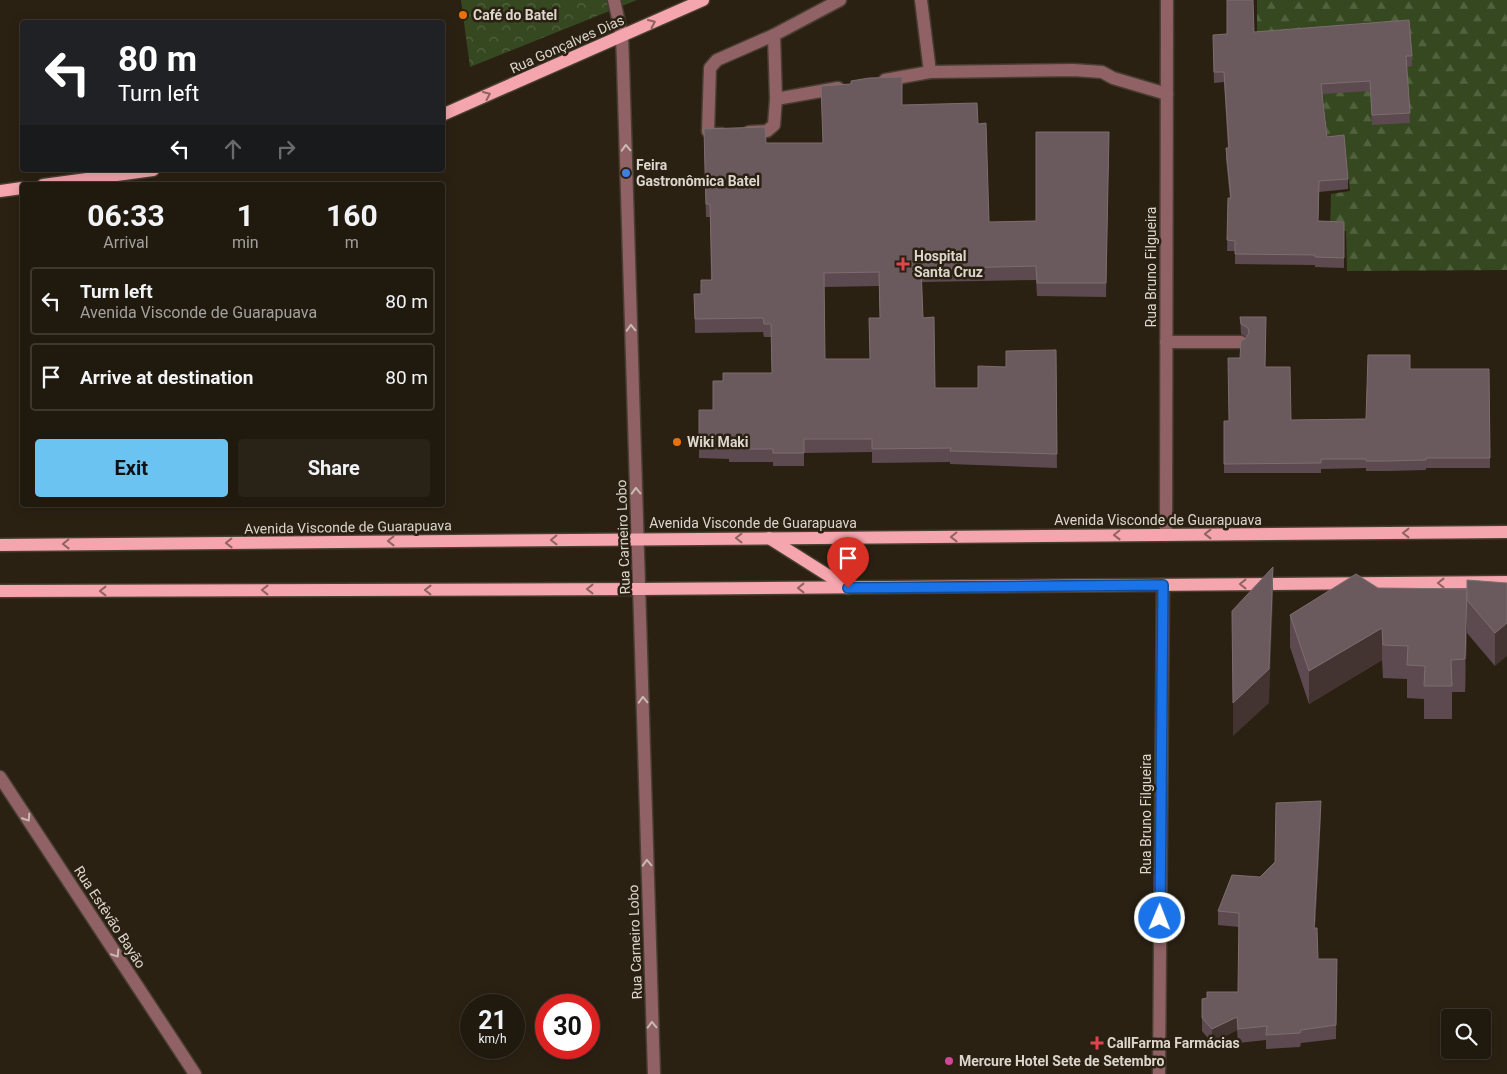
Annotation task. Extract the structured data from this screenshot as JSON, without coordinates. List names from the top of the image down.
{
  "streets": {
    "main road": ["Rua Gonçalves Dias", "Avenida Visconde de Guarapuava"],
    "street": ["Rua Bruno Filgueira", "Rua Carneiro Lobo", "Rua Estêvão Bayão"]
  },
  "crossings": [
    ["Rua Gonçalves Dias", "Rua Carneiro Lobo"],
    ["Rua Bruno Filgueira", "Avenida Visconde de Guarapuava"],
    ["Avenida Visconde de Guarapuava", "Rua Carneiro Lobo"]
  ],
  "one_way": ["Rua Gonçalves Dias", "Rua Carneiro Lobo", "Rua Estêvão Bayão"],
  "places": {
    "other": [
      "Café do Batel",
      "Feira Gastronômica Batel",
      "Wiki Maki",
      "Mercure Hotel Sete de Setembro"
    ],
    "health": ["Hospital Santa Cruz", "CallFarma Farmácias"]
  },
  "page": {
    "turn": ["80 m", "Turn left"],
    "eta": [
      "06:33",
      "Arrival",
      "1",
      "min",
      "160",
      "m"
    ],
    "list": [
      {
        "name": "Turn left",
        "note": "Avenida Visconde de Guarapuava",
        "value": "80 m"
      },
      {
        "name": "Arrive at destination",
        "value": "80 m"
      }
    ],
    "buttons": ["Exit", "Share"],
    "speed": "21 km/h",
    "limit": "30"
  }
}
